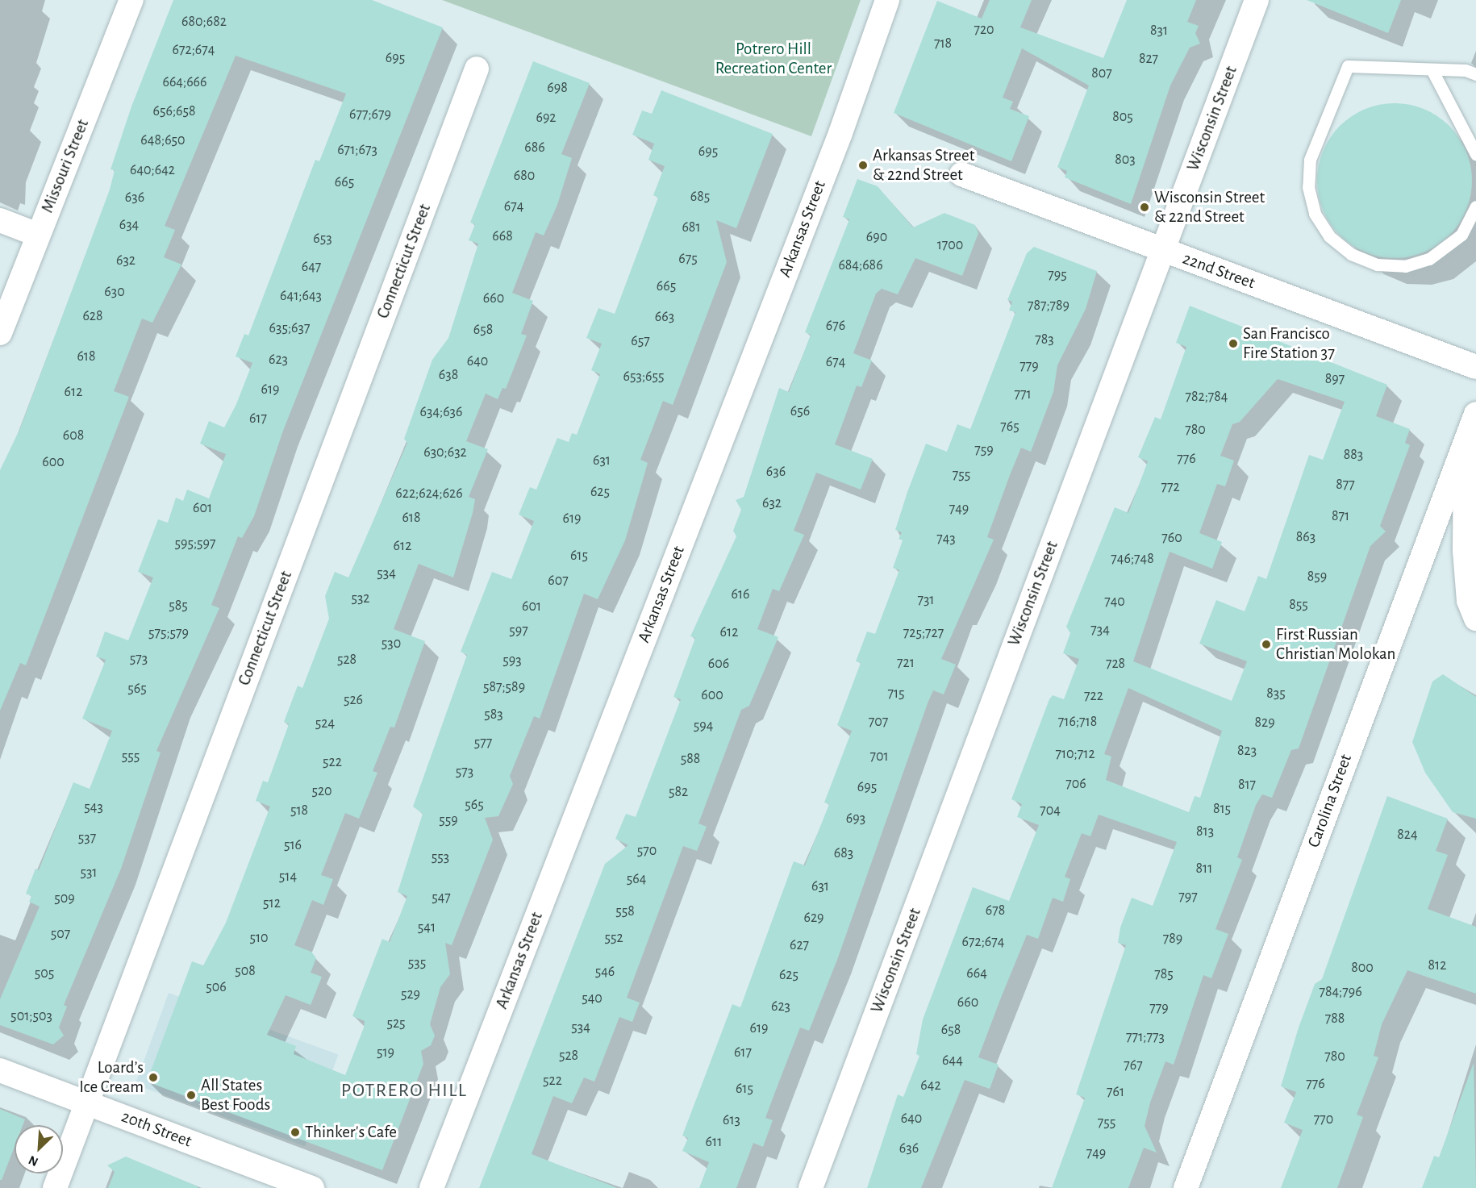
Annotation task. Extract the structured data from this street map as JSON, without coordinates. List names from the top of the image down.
{
  "streets": {
    "street": [
      "Wisconsin Street",
      "Missouri Street",
      "Arkansas Street",
      "Connecticut Street",
      "22nd Street",
      "Carolina Street",
      "20th Street"
    ]
  },
  "crossings": [
    ["Wisconsin Street", "22nd Street"],
    ["Connecticut Street", "20th Street"]
  ],
  "districts": ["POTRERO HILL"],
  "parks": ["Potrero Hill Recreation Center"],
  "places": [
    "Arkansas Street & 22nd Street",
    "Wisconsin Street & 22nd Street",
    "San Francisco Fire Station 37",
    "First Russian Christian Molokan",
    "Loard’s Ice Cream",
    "All States Best Foods",
    "Thinker's Cafe"
  ],
  "house_numbers": [
    "680;682",
    "720",
    "831",
    "718",
    "672;674",
    "695",
    "827",
    "807",
    "664;666",
    "698",
    "656;658",
    "677;679",
    "805",
    "692",
    "648;650",
    "686",
    "671;673",
    "695",
    "803",
    "640;642",
    "680",
    "665",
    "685",
    "636",
    "674",
    "634",
    "681",
    "668",
    "690",
    "653",
    "1700",
    "675",
    "632",
    "684;686",
    "647",
    "795",
    "665",
    "630",
    "641;643",
    "660",
    "787;789",
    "628",
    "663",
    "676",
    "635;637",
    "658",
    "783",
    "657",
    "618",
    "623",
    "640",
    "674",
    "779",
    "638",
    "653;655",
    "897",
    "619",
    "612",
    "771",
    "782;784",
    "656",
    "634;636",
    "617",
    "765",
    "780",
    "608",
    "759",
    "630;632",
    "883",
    "776",
    "631",
    "600",
    "636",
    "755",
    "877",
    "772",
    "625",
    "622;624;626",
    "632",
    "601",
    "749",
    "871",
    "618",
    "619",
    "863",
    "760",
    "743",
    "595;597",
    "612",
    "615",
    "746;748",
    "534",
    "859",
    "607",
    "616",
    "532",
    "731",
    "740",
    "855",
    "585",
    "601",
    "734",
    "597",
    "612",
    "575;579",
    "725;727",
    "530",
    "573",
    "528",
    "593",
    "721",
    "606",
    "728",
    "587;589",
    "565",
    "715",
    "835",
    "600",
    "722",
    "526",
    "583",
    "707",
    "716;718",
    "829",
    "524",
    "594",
    "577",
    "823",
    "710;712",
    "555",
    "701",
    "588",
    "522",
    "573",
    "706",
    "817",
    "695",
    "520",
    "582",
    "565",
    "543",
    "815",
    "518",
    "704",
    "693",
    "559",
    "813",
    "824",
    "537",
    "516",
    "570",
    "683",
    "553",
    "811",
    "531",
    "514",
    "564",
    "631",
    "797",
    "547",
    "509",
    "512",
    "678",
    "558",
    "629",
    "541",
    "507",
    "510",
    "552",
    "789",
    "672;674",
    "627",
    "535",
    "812",
    "800",
    "508",
    "546",
    "505",
    "664",
    "785",
    "625",
    "506",
    "784;796",
    "529",
    "540",
    "660",
    "623",
    "779",
    "501;503",
    "788",
    "525",
    "534",
    "619",
    "658",
    "771;773",
    "519",
    "617",
    "528",
    "780",
    "644",
    "767",
    "522",
    "776",
    "642",
    "615",
    "761",
    "640",
    "770",
    "613",
    "755",
    "611",
    "636",
    "749"
  ],
  "north": "bottom left"
}
